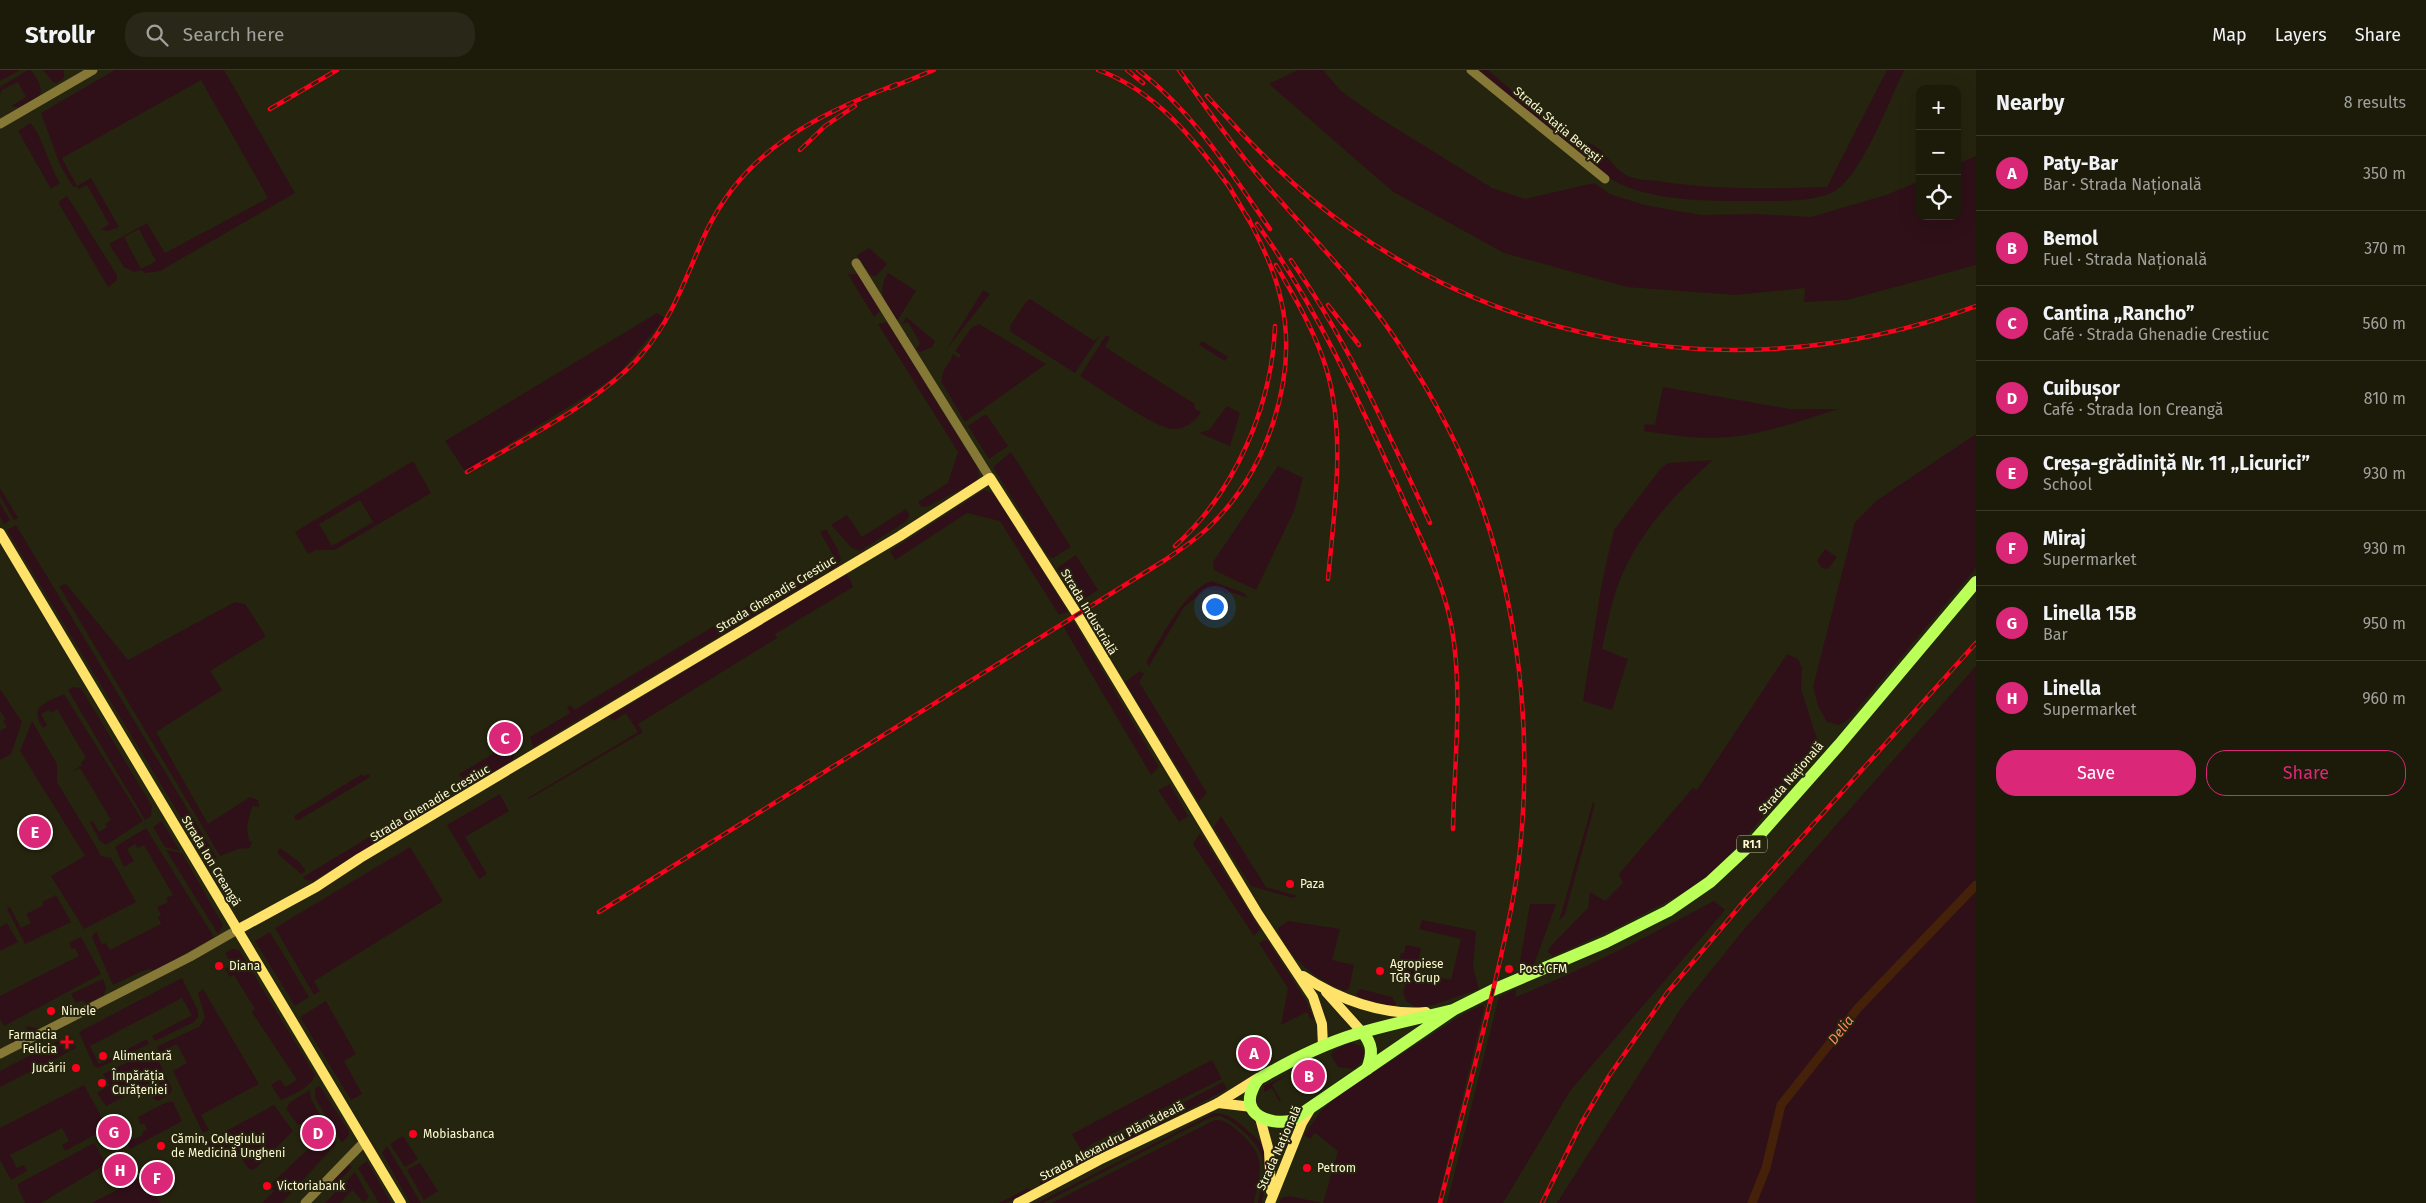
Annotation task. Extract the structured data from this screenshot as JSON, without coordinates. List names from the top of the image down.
{
  "streets": {
    "main road": ["Strada Națională", "R1.1"],
    "street": [
      "Strada Stația Berești",
      "Strada Ghenadie Crestiuc",
      "Strada Industrială",
      "Strada Ion Creangă",
      "Strada Alexandru Plămădeală"
    ]
  },
  "crossings": [
    ["Strada Ghenadie Crestiuc", "Strada Industrială"],
    ["Strada Ghenadie Crestiuc", "Strada Ion Creangă"],
    ["Strada Industrială", "Strada Națională"],
    ["Strada Națională", "Strada Alexandru Plămădeală"]
  ],
  "water": ["Delia"],
  "places": {
    "other": [
      "Paza",
      "Diana",
      "Post CFM",
      "Agropiese TGR Grup",
      "Ninele",
      "Alimentară",
      "Jucării",
      "Împărăția Curățeniei",
      "Mobiasbanca",
      "Cămin, Colegiului de Medicină Ungheni",
      "Petrom",
      "Victoriabank"
    ],
    "health": ["Farmacia Felicia"]
  },
  "page": {
    "header": "Strollr",
    "search": "Search here",
    "nav": ["Map", "Layers", "Share"],
    "heading": ["Nearby", "8 results"],
    "map_buttons": ["+", "−"],
    "list": [
      {
        "mark": "A",
        "name": "Paty-Bar",
        "note": "Bar · Strada Națională",
        "value": "350 m"
      },
      {
        "mark": "B",
        "name": "Bemol",
        "note": "Fuel · Strada Națională",
        "value": "370 m"
      },
      {
        "mark": "C",
        "name": "Cantina „Rancho”",
        "note": "Café · Strada Ghenadie Crestiuc",
        "value": "560 m"
      },
      {
        "mark": "D",
        "name": "Cuibușor",
        "note": "Café · Strada Ion Creangă",
        "value": "810 m"
      },
      {
        "mark": "E",
        "name": "Creșa-grădiniță Nr. 11 „Licurici”",
        "note": "School",
        "value": "930 m"
      },
      {
        "mark": "F",
        "name": "Miraj",
        "note": "Supermarket",
        "value": "930 m"
      },
      {
        "mark": "G",
        "name": "Linella 15B",
        "note": "Bar",
        "value": "950 m"
      },
      {
        "mark": "H",
        "name": "Linella",
        "note": "Supermarket",
        "value": "960 m"
      }
    ],
    "pins": [
      "C",
      "E",
      "A",
      "B",
      "G",
      "D",
      "H",
      "F"
    ],
    "buttons": ["Save", "Share"]
  }
}
